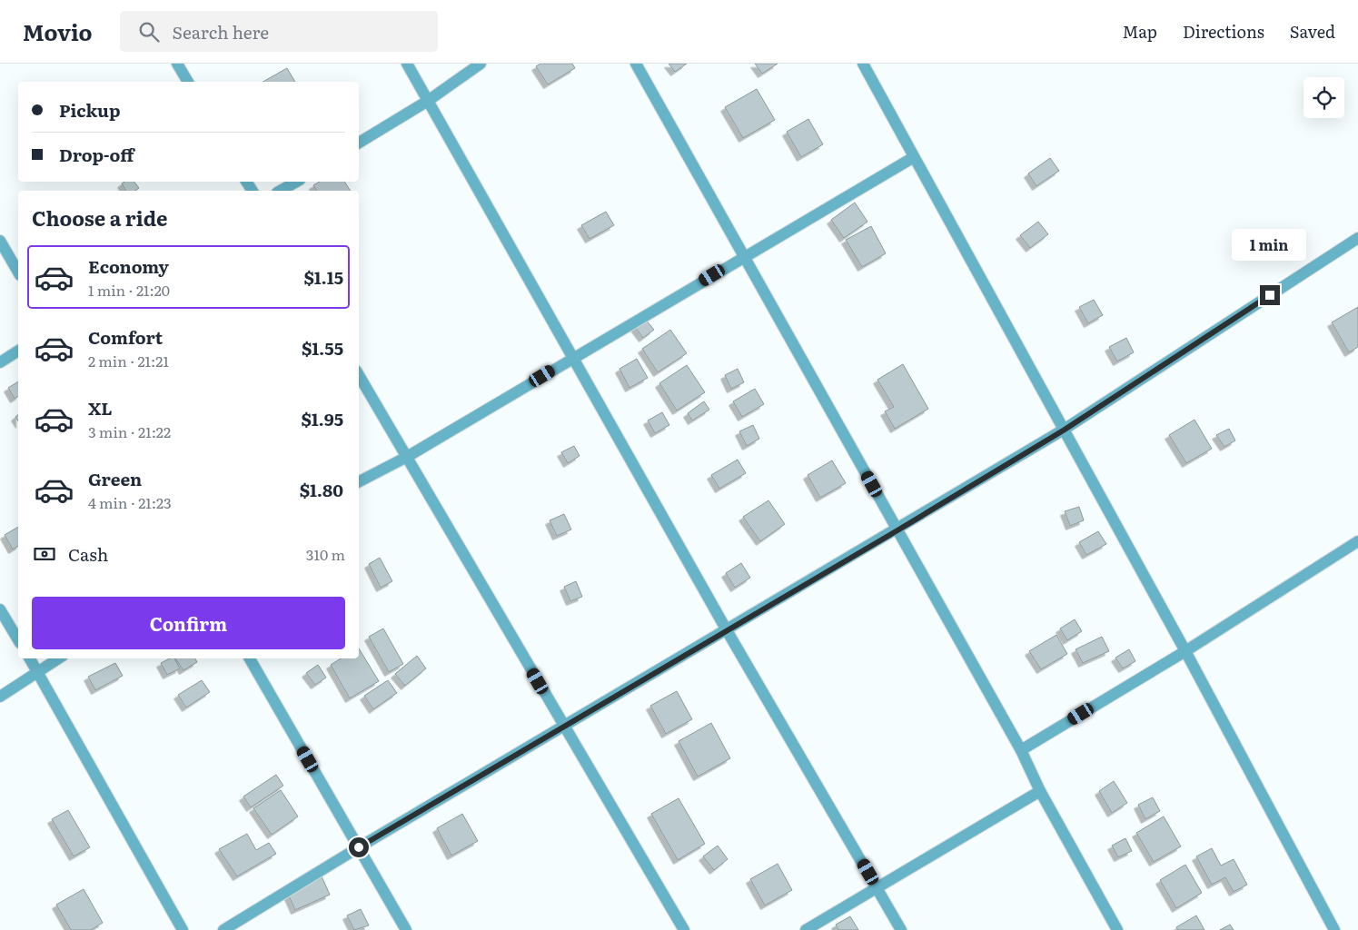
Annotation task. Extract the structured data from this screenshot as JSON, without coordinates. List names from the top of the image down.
{
  "page": {
    "header": "Movio",
    "search": "Search here",
    "nav": ["Map", "Directions", "Saved"],
    "banner": ["Pickup", "Drop-off"],
    "heading": "Choose a ride",
    "bubble": "1 min",
    "list": [
      {
        "name": "Economy",
        "note": "1 min · 21:20",
        "value": "$1.15"
      },
      {
        "name": "Comfort",
        "note": "2 min · 21:21",
        "value": "$1.55"
      },
      {
        "name": "XL",
        "note": "3 min · 21:22",
        "value": "$1.95"
      },
      {
        "name": "Green",
        "note": "4 min · 21:23",
        "value": "$1.80"
      }
    ],
    "pay": ["Cash", "310 m"],
    "buttons": "Confirm"
  }
}
